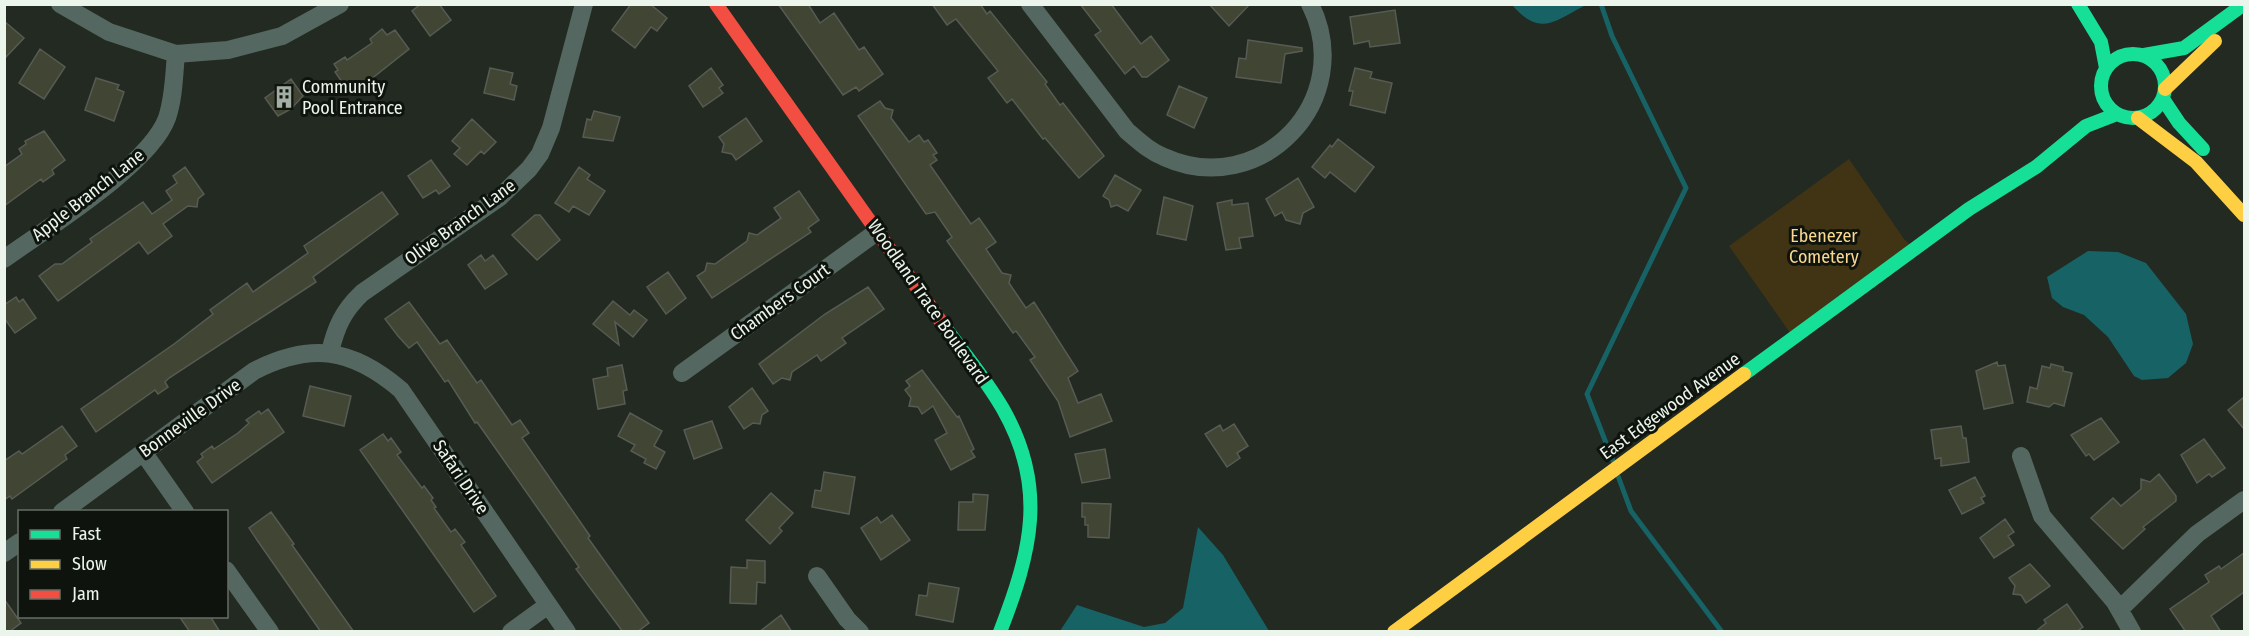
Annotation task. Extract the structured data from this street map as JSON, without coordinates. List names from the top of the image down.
{
  "streets": {
    "main road": ["Woodland Trace Boulevard", "East Edgewood Avenue"],
    "street": [
      "Apple Branch Lane",
      "Olive Branch Lane",
      "Chambers Court",
      "Bonneville Drive",
      "Safari Drive"
    ]
  },
  "crossings": [
    ["Olive Branch Lane", "Bonneville Drive"],
    ["Olive Branch Lane", "Safari Drive"],
    ["Chambers Court", "Woodland Trace Boulevard"],
    ["Bonneville Drive", "Safari Drive"]
  ],
  "parks": ["Ebenezer Cometery"],
  "places": {
    "building": ["Community Pool Entrance"]
  },
  "legend": ["Fast", "Slow", "Jam"]
}
